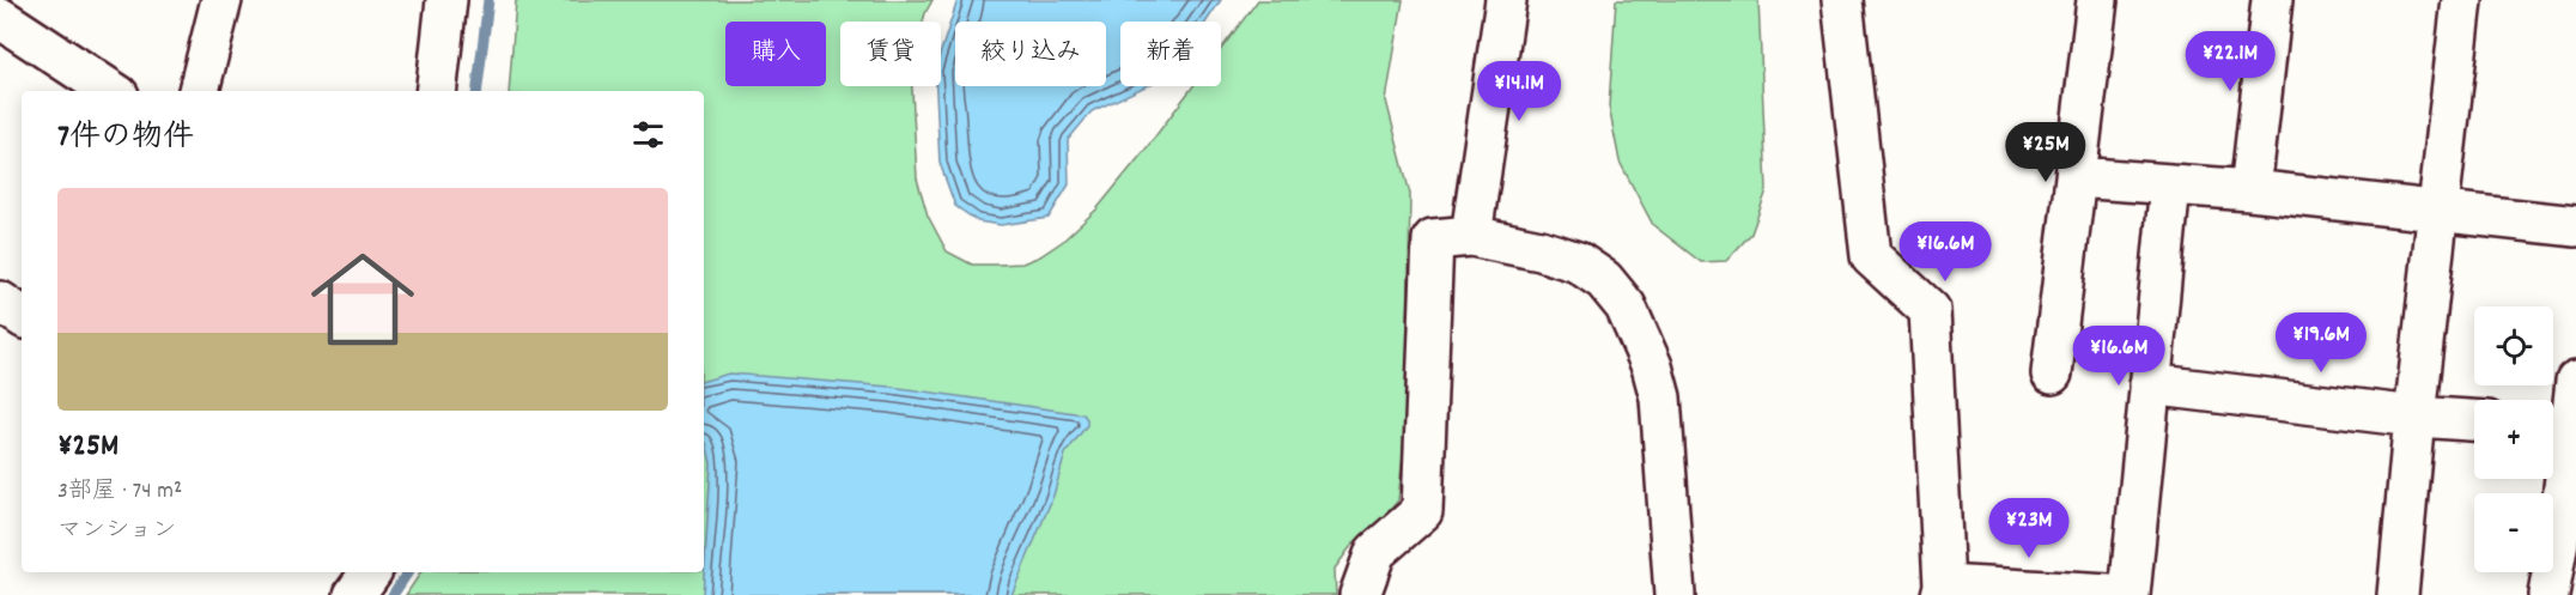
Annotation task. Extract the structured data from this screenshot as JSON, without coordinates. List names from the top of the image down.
{
  "page": {
    "chip": [
      "購入",
      "賃貸",
      "絞り込み",
      "新着"
    ],
    "price": [
      "¥22.1M",
      "¥14.1M",
      "¥25M",
      "¥16.6M",
      "¥19.6M",
      "¥16.6M",
      "¥23M"
    ],
    "heading": "7件の物件",
    "list": [
      {
        "name": "¥25M",
        "note": "3部屋 · 74 m² · マンション"
      }
    ],
    "map_buttons": ["+", "−"]
  }
}
